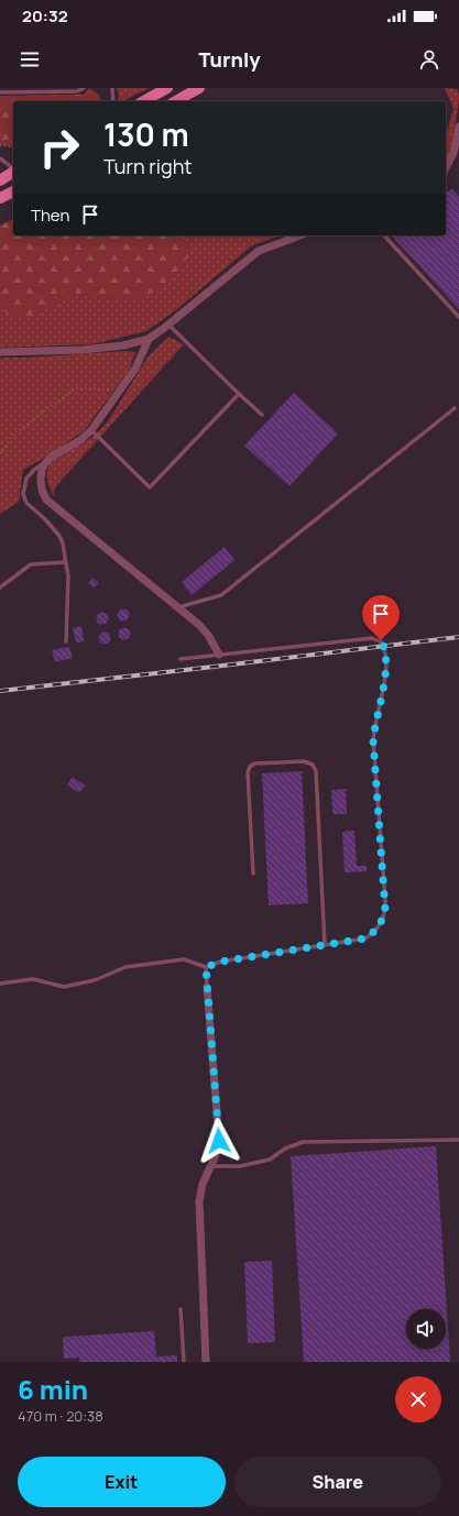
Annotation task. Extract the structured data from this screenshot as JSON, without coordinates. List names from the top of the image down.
{
  "page": {
    "status": "20:32",
    "header": "Turnly",
    "turn": ["130 m", "Turn right"],
    "then": "Then",
    "heading": ["6 min", "470 m · 20:38"],
    "buttons": ["Exit", "Share"]
  }
}
